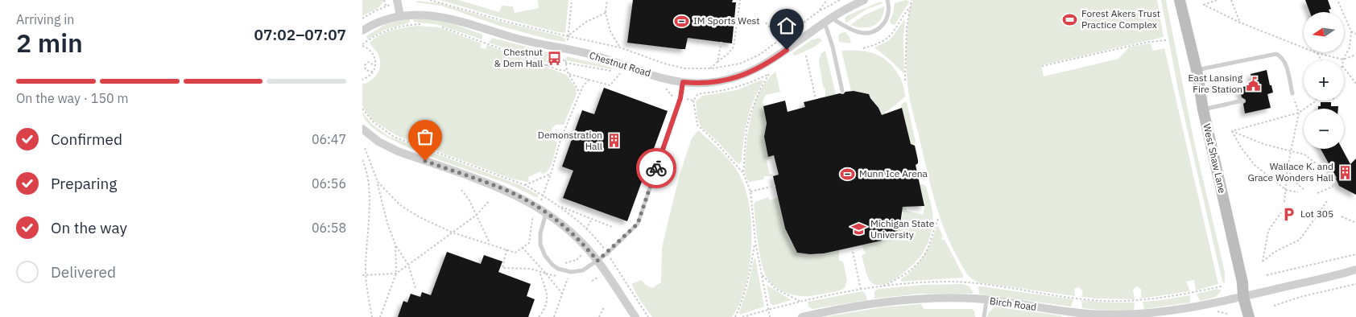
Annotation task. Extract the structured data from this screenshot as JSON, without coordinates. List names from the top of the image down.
{
  "streets": {
    "street": ["Chestnut Road", "West Shaw Lane", "Birch Road"]
  },
  "crossings": [
    ["West Shaw Lane", "Birch Road"]
  ],
  "places": {
    "sports": ["Forest Akers Trust Practice Complex", "IM Sports West", "Munn Ice Arena"],
    "bus stop": ["Chestnut & Dem Hall"],
    "public building": ["East Lansing Fire Station"],
    "building": ["Demonstration Hall", "Wallace K. and Grace Wonders Hall"],
    "parking": ["Lot 305"],
    "school or university": ["Michigan State University"]
  },
  "north": "left",
  "page": {
    "heading": ["2 min", "Arriving in", "07:02–07:07"],
    "map_buttons": ["+", "−"],
    "bar": "On the way · 150 m",
    "list": [
      ["Confirmed", "06:47"],
      ["Preparing", "06:56"],
      ["On the way", "06:58"],
      "Delivered"
    ]
  }
}
